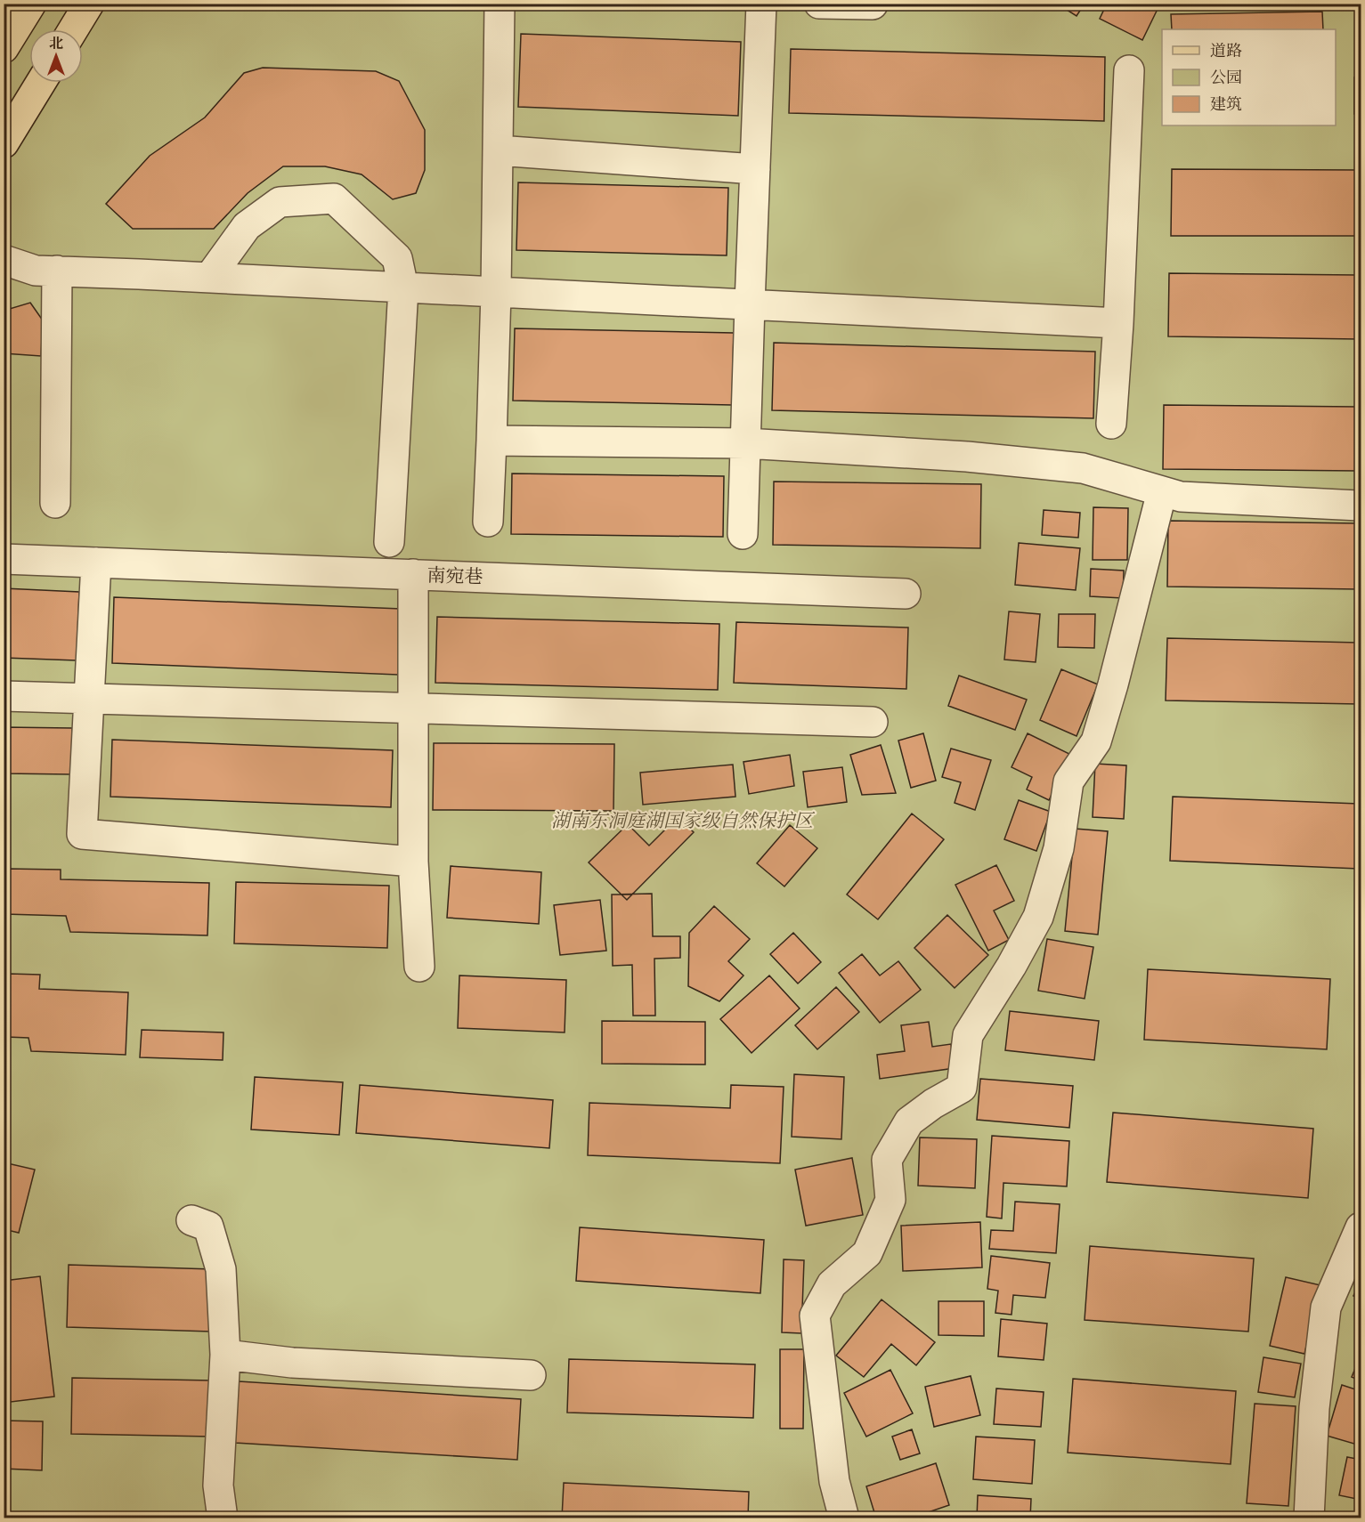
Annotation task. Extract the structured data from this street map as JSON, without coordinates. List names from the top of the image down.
{
  "streets": {
    "street": ["南宛巷"]
  },
  "parks": ["湖南东洞庭湖国家级自然保护区"],
  "legend": ["道路", "公园", "建筑"],
  "north": "top"
}
